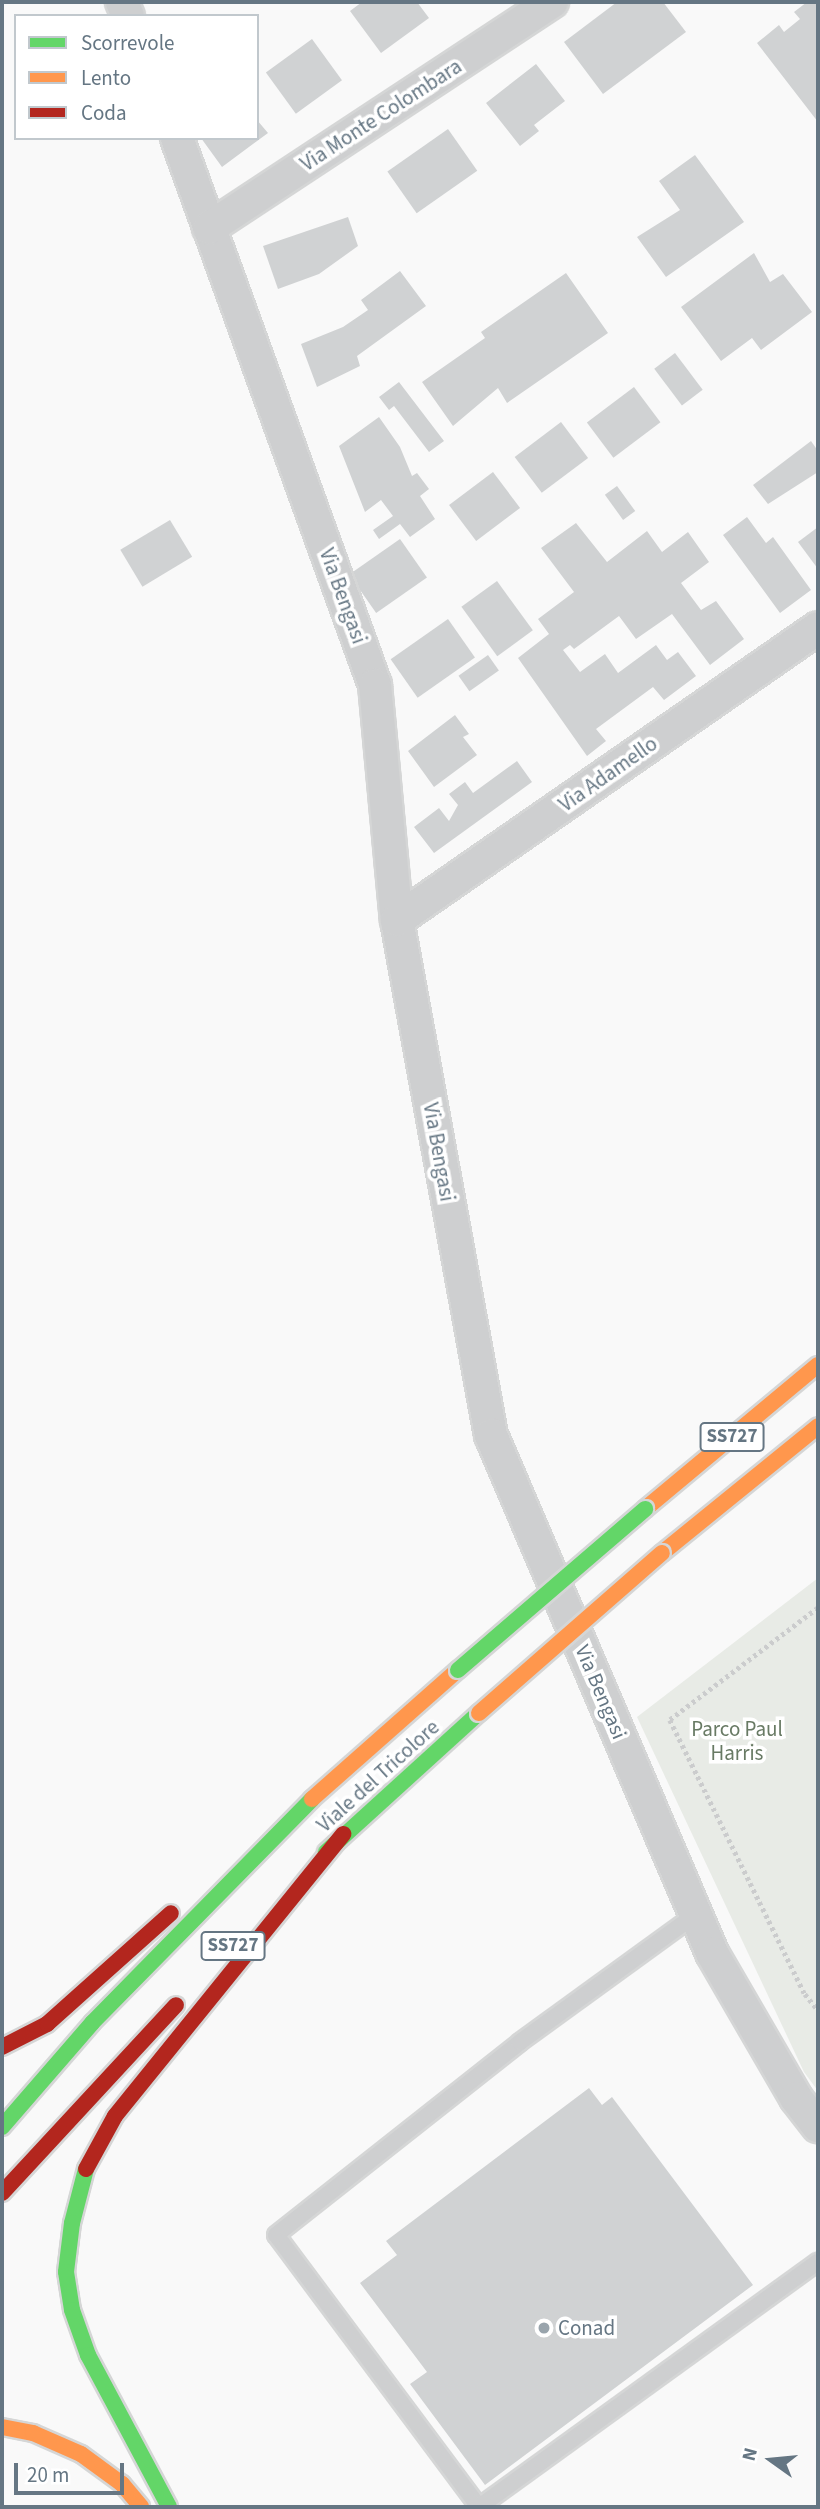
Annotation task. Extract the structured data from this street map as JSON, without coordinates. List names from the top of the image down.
{
  "streets": {
    "highway": ["SS727", "Viale del Tricolore"],
    "street": ["Via Monte Colombara", "Via Bengasi", "Via Adamello"]
  },
  "crossings": [
    ["Via Monte Colombara", "Via Bengasi"],
    ["Via Bengasi", "Via Adamello"]
  ],
  "parks": ["Parco Paul Harris"],
  "places": ["Conad"],
  "legend": ["Scorrevole", "Lento", "Coda"],
  "scale_bar": "20 m",
  "north": "left"
}
